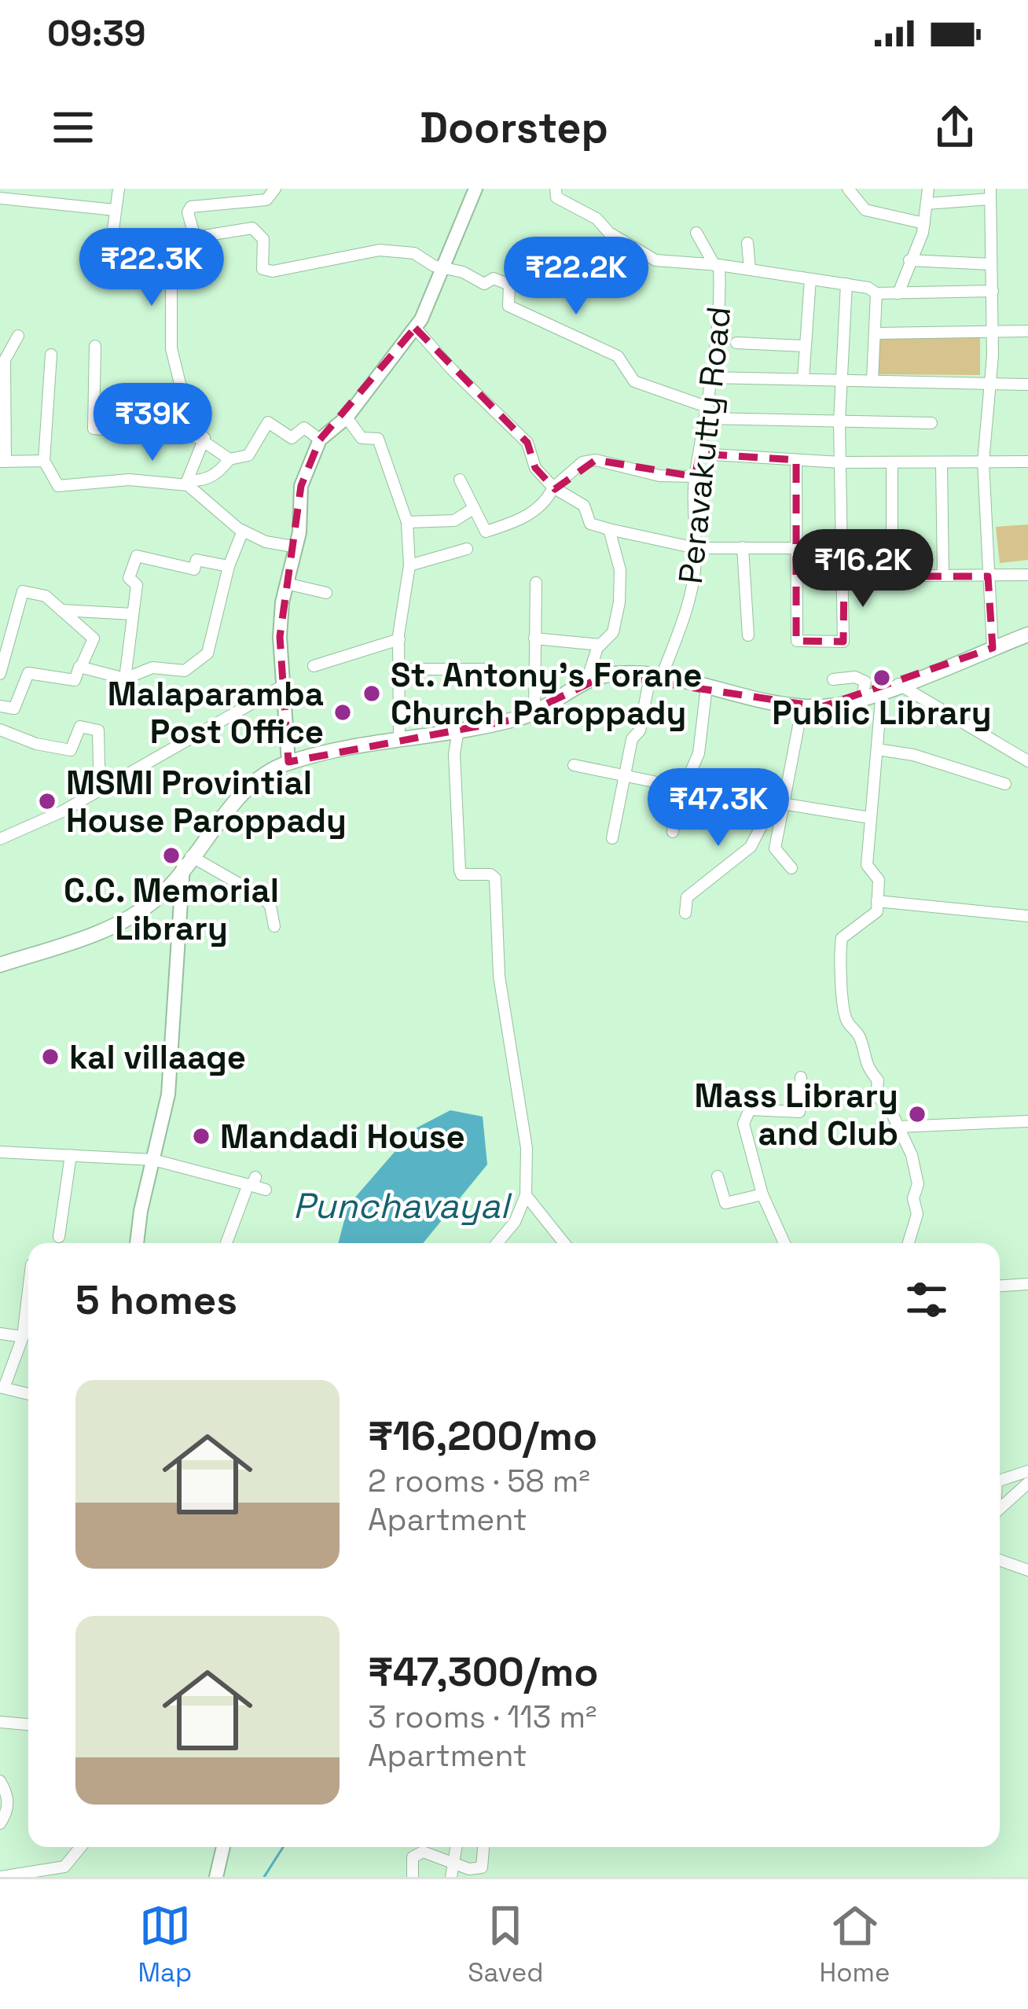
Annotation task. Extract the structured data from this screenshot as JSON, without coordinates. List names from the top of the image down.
{
  "streets": {
    "street": ["Peravakutty Road"]
  },
  "water": ["Punchavayal"],
  "places": [
    "Public Library",
    "St. Antony's Forane Church Paroppady",
    "Malaparamba Post Office",
    "MSMI Provintial House Paroppady",
    "C.C. Memorial Library",
    "kal villaage",
    "Mass Library and Club",
    "Mandadi House"
  ],
  "page": {
    "status": "09:39",
    "header": "Doorstep",
    "price": [
      "₹22.3K",
      "₹22.2K",
      "₹39K",
      "₹16.2K",
      "₹47.3K"
    ],
    "heading": "5 homes",
    "list": [
      {
        "name": "₹16,200/mo",
        "note": "2 rooms · 58 m² · Apartment"
      },
      {
        "name": "₹47,300/mo",
        "note": "3 rooms · 113 m² · Apartment"
      }
    ],
    "tabs": ["Map", "Saved", "Home"]
  }
}
